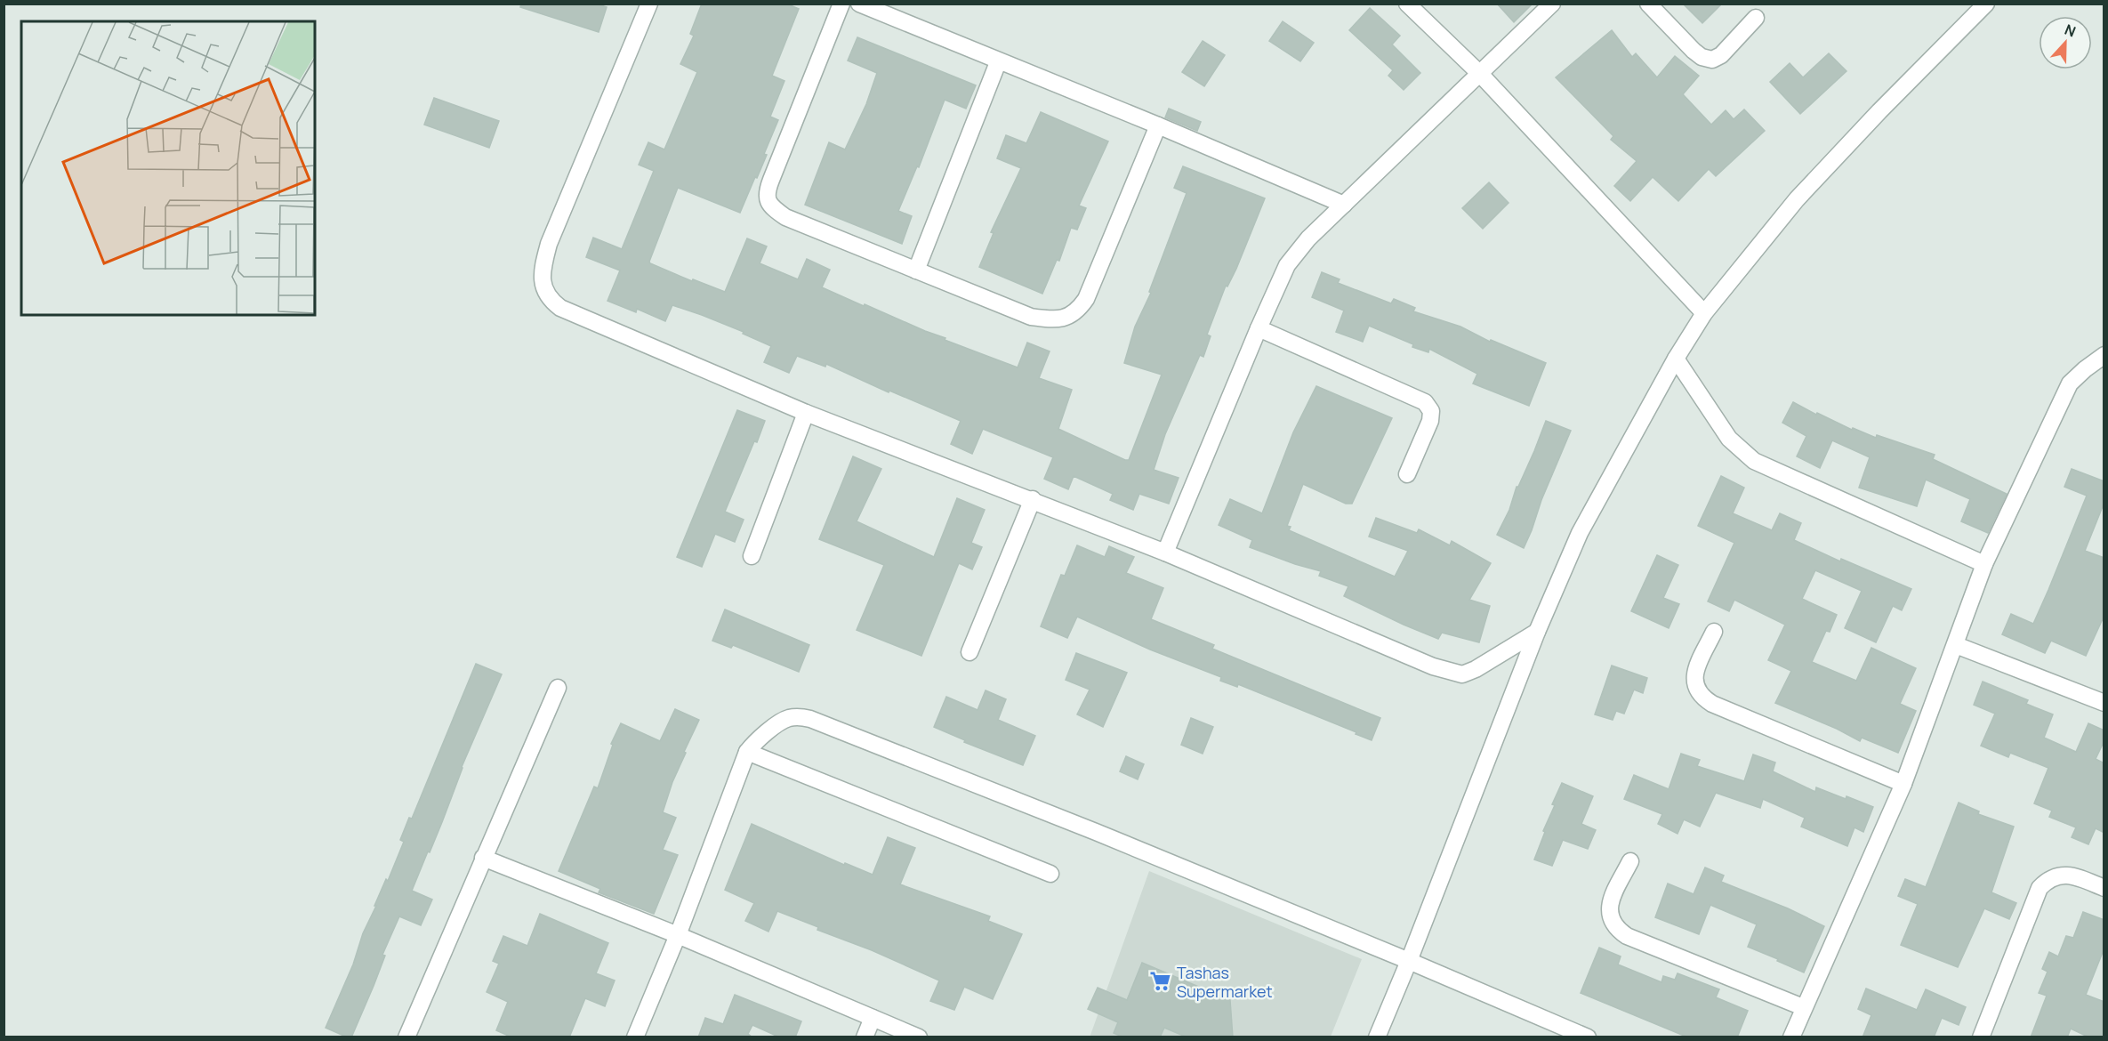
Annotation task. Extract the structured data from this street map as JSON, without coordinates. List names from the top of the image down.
{
  "places": {
    "supermarket": ["Tashas Supermarket"]
  },
  "north": "top"
}
